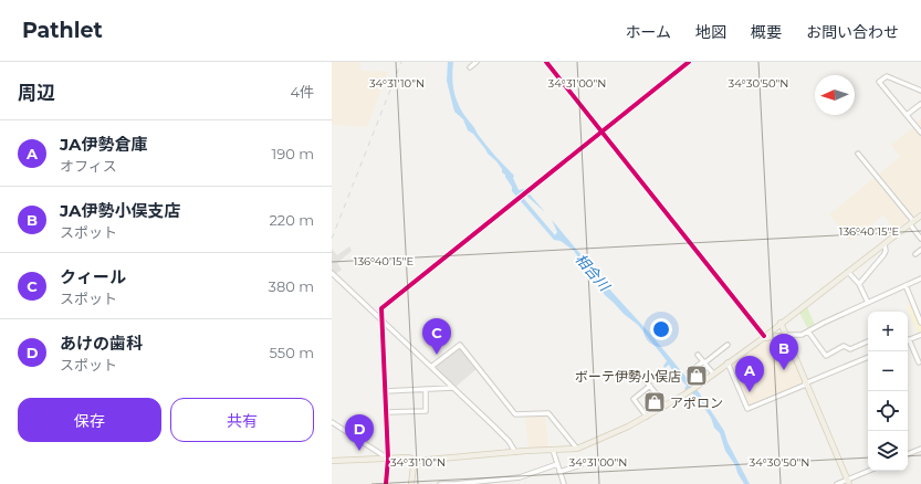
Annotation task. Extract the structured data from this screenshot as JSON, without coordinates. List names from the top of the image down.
{
  "water": ["相合川"],
  "places": {
    "shop": ["ボーテ伊勢小俣店", "アポロン"]
  },
  "north": "left",
  "page": {
    "header": "Pathlet",
    "nav": [
      "ホーム",
      "地図",
      "概要",
      "お問い合わせ"
    ],
    "heading": ["周辺", "4件"],
    "list": [
      {
        "mark": "A",
        "name": "JA伊勢倉庫",
        "note": "オフィス",
        "value": "190 m"
      },
      {
        "mark": "B",
        "name": "JA伊勢小俣支店",
        "note": "スポット",
        "value": "220 m"
      },
      {
        "mark": "C",
        "name": "クィール",
        "note": "スポット",
        "value": "380 m"
      },
      {
        "mark": "D",
        "name": "あけの歯科",
        "note": "スポット",
        "value": "550 m"
      }
    ],
    "map_buttons": ["+", "−"],
    "pins": [
      "C",
      "B",
      "A",
      "D"
    ],
    "buttons": ["保存", "共有"]
  },
  "coordinates": [
    "34°31'10\"N",
    "34°31'00\"N",
    "34°30'50\"N",
    "136°40'15\"E"
  ]
}
